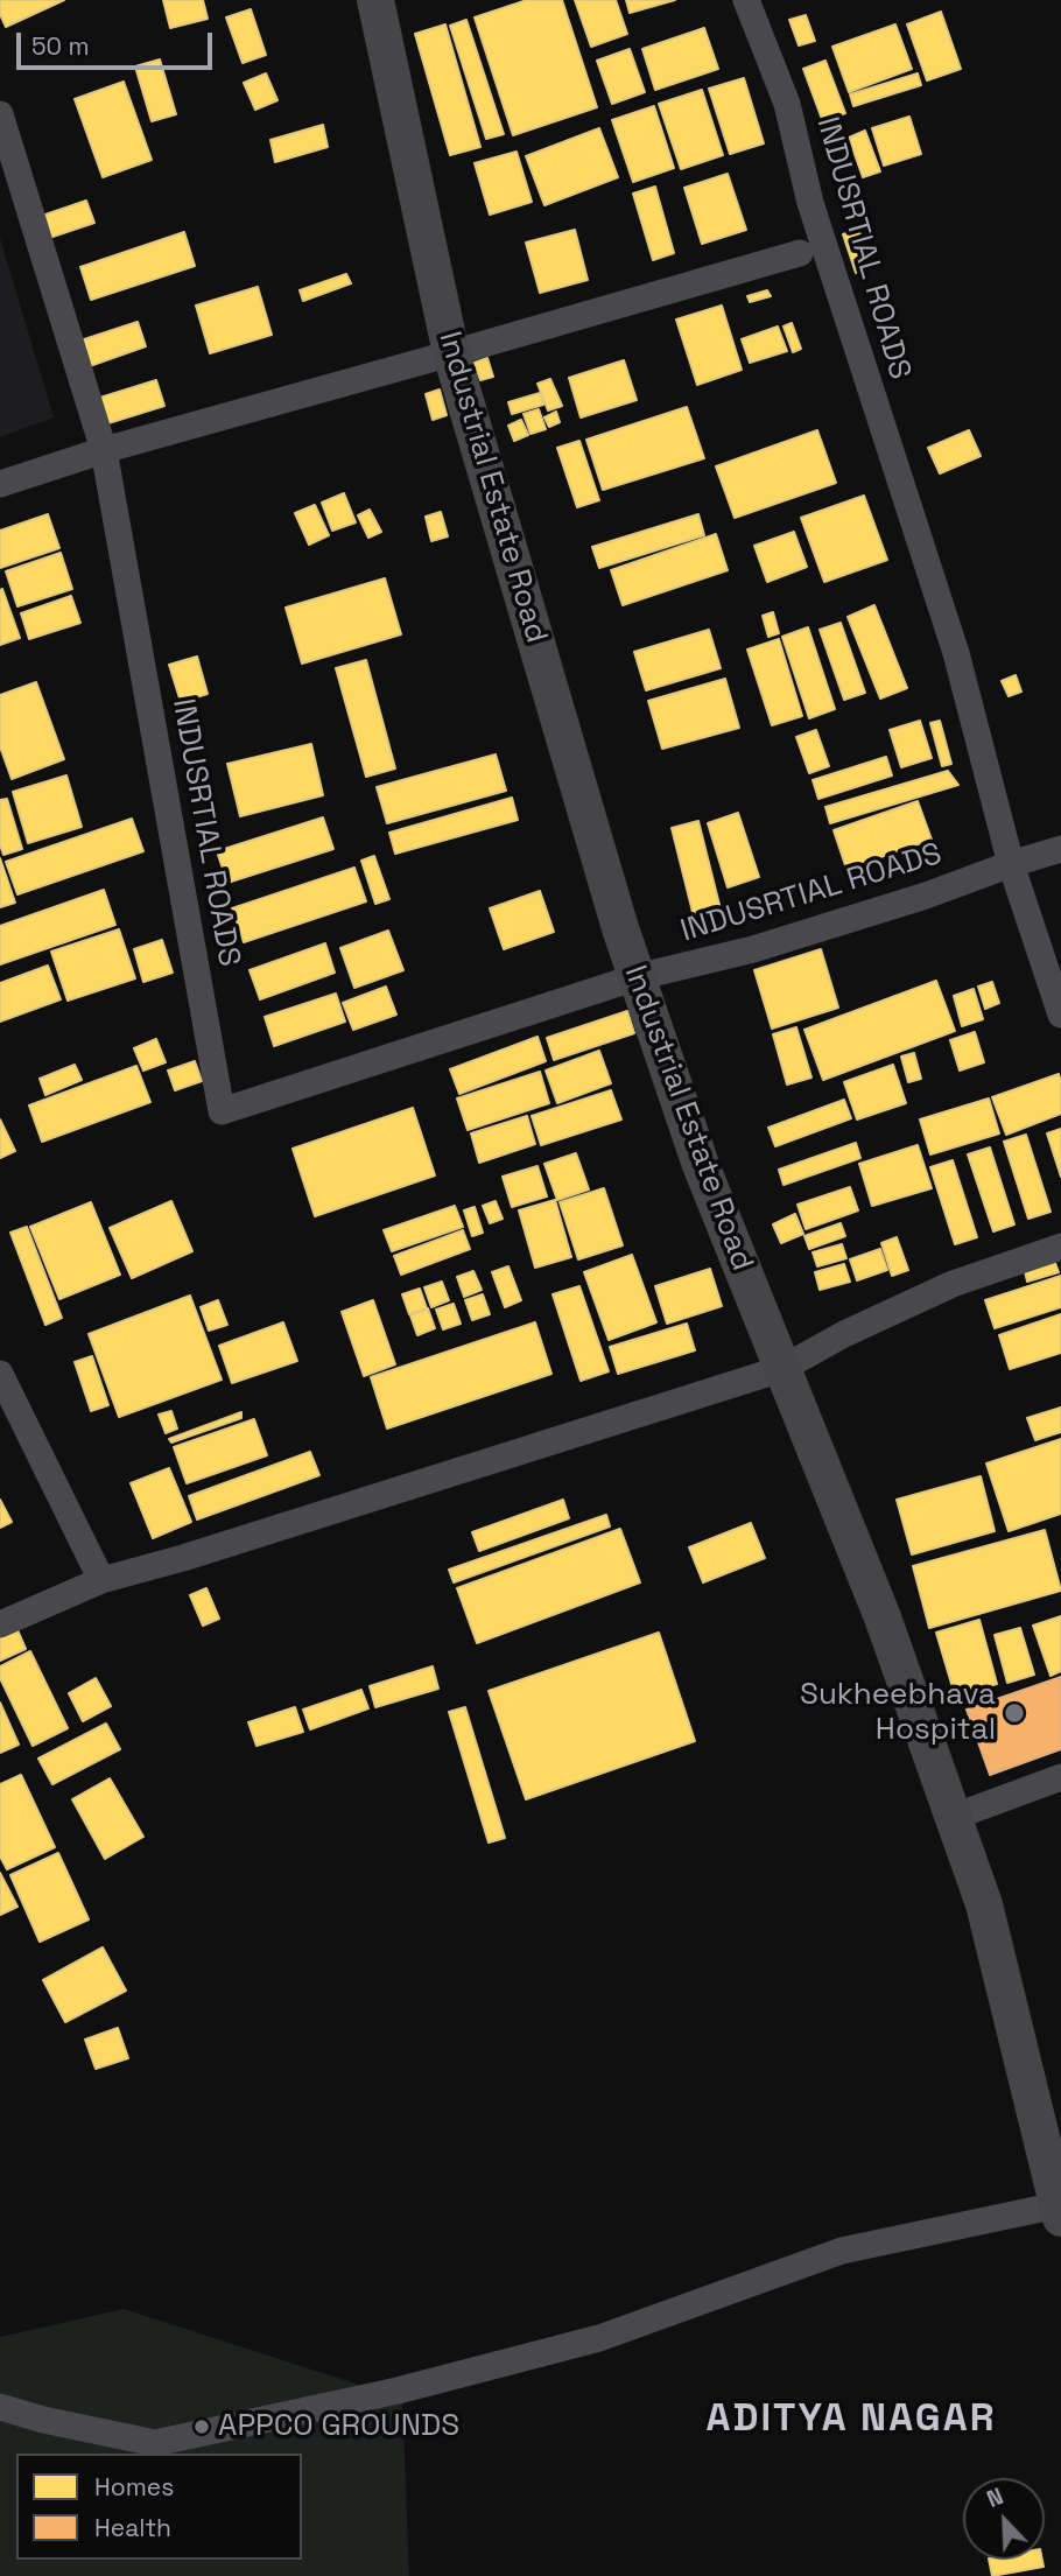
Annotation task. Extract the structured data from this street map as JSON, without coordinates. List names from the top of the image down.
{
  "streets": {
    "main road": ["Industrial Estate Road"],
    "street": ["INDUSRTIAL ROADS"]
  },
  "crossings": [
    ["INDUSRTIAL ROADS", "Industrial Estate Road"]
  ],
  "districts": ["ADITYA NAGAR"],
  "places": ["Sukheebhava Hospital", "APPCO GROUNDS"],
  "legend": ["Homes", "Health"],
  "scale_bar": "50 m",
  "north": "top left"
}
